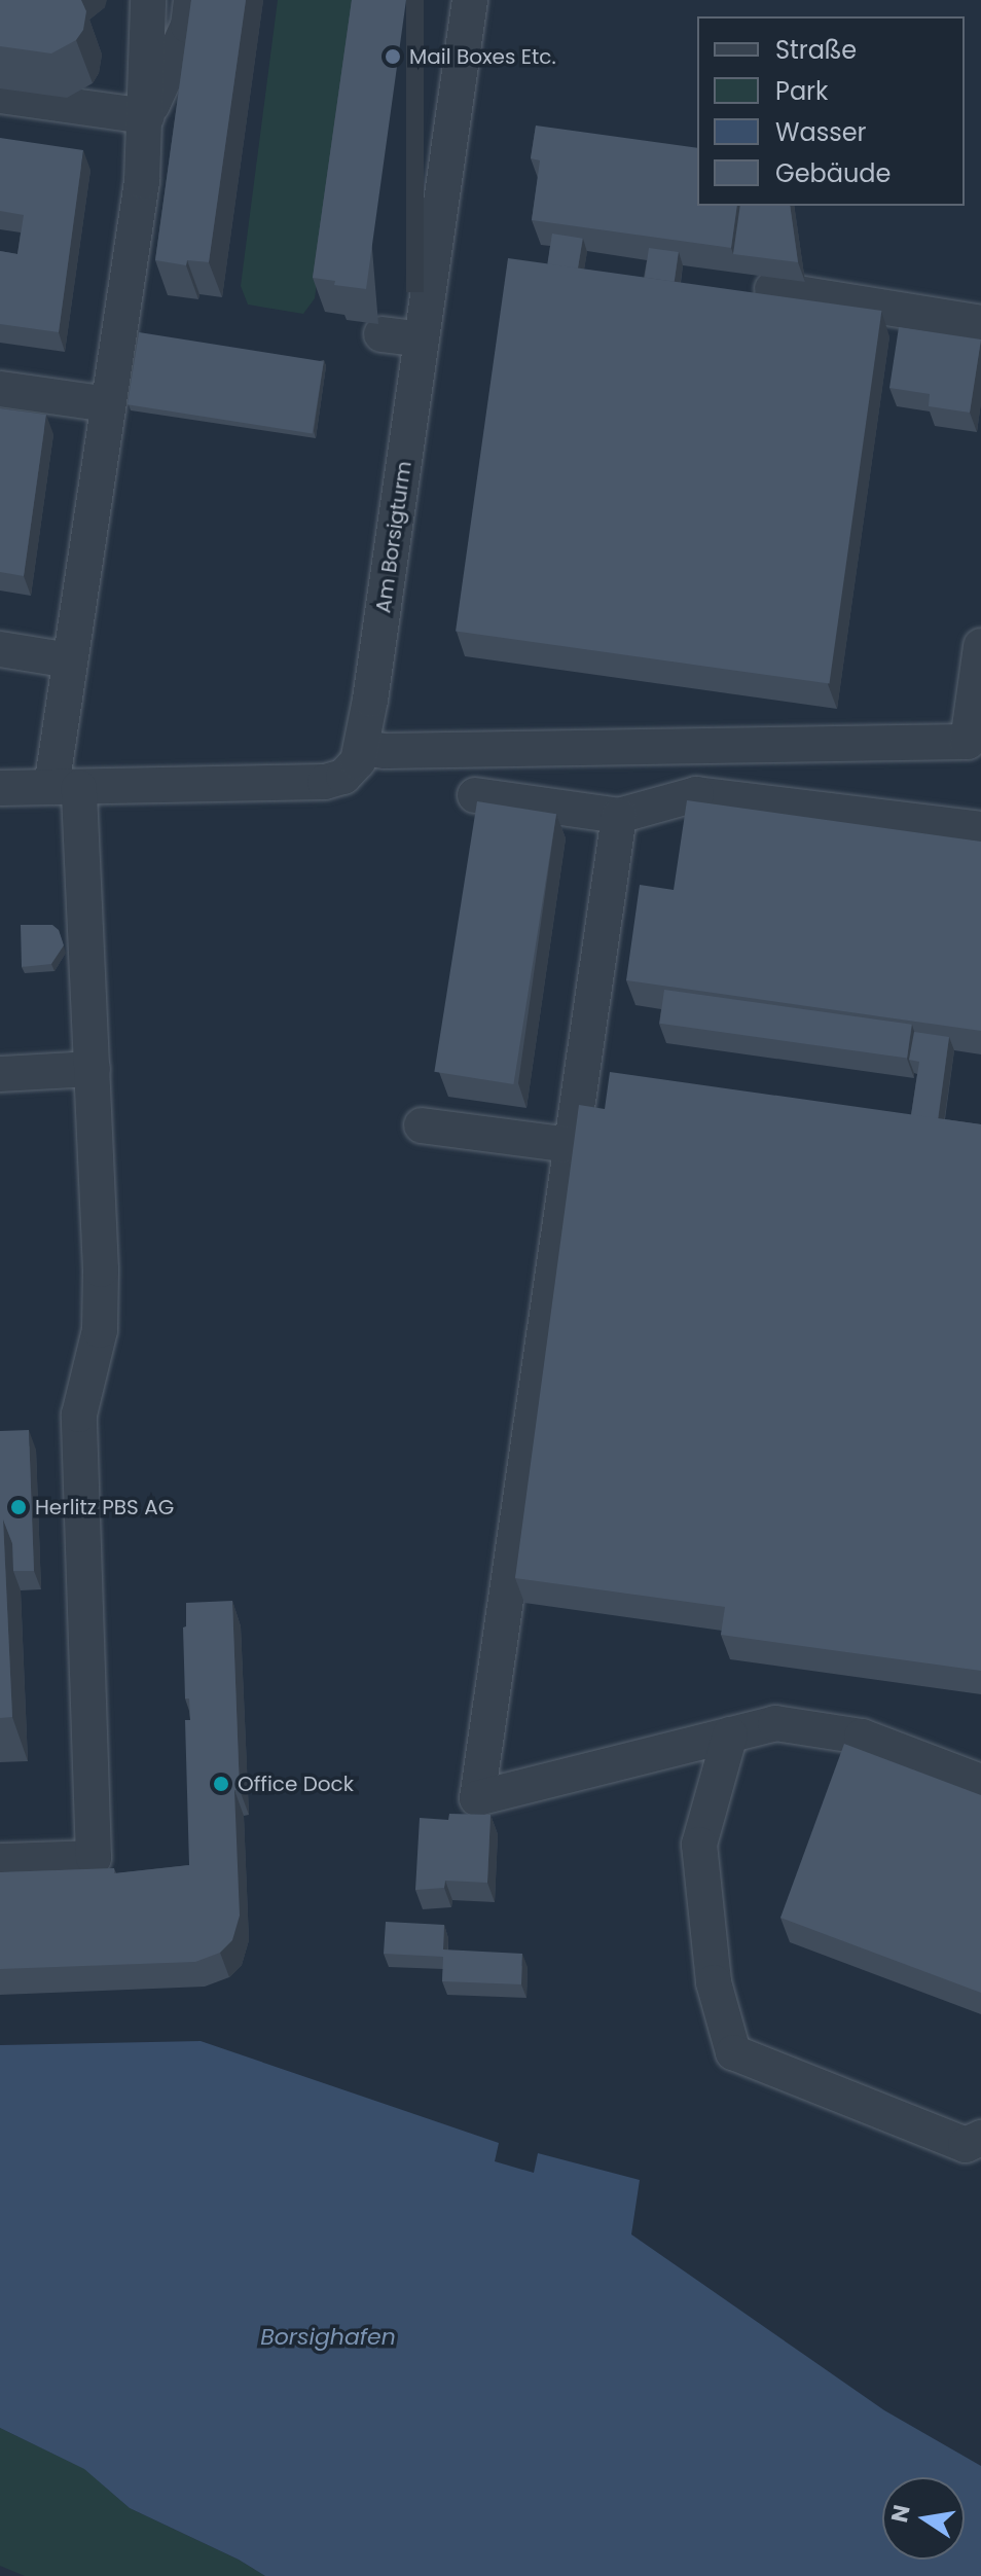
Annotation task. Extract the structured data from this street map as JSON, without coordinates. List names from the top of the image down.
{
  "streets": {
    "street": ["Am Borsigturm"]
  },
  "water": ["Borsighafen"],
  "places": ["Mail Boxes Etc.", "Herlitz PBS AG", "Office Dock"],
  "legend": [
    "Straße",
    "Park",
    "Wasser",
    "Gebäude"
  ],
  "north": "left"
}
